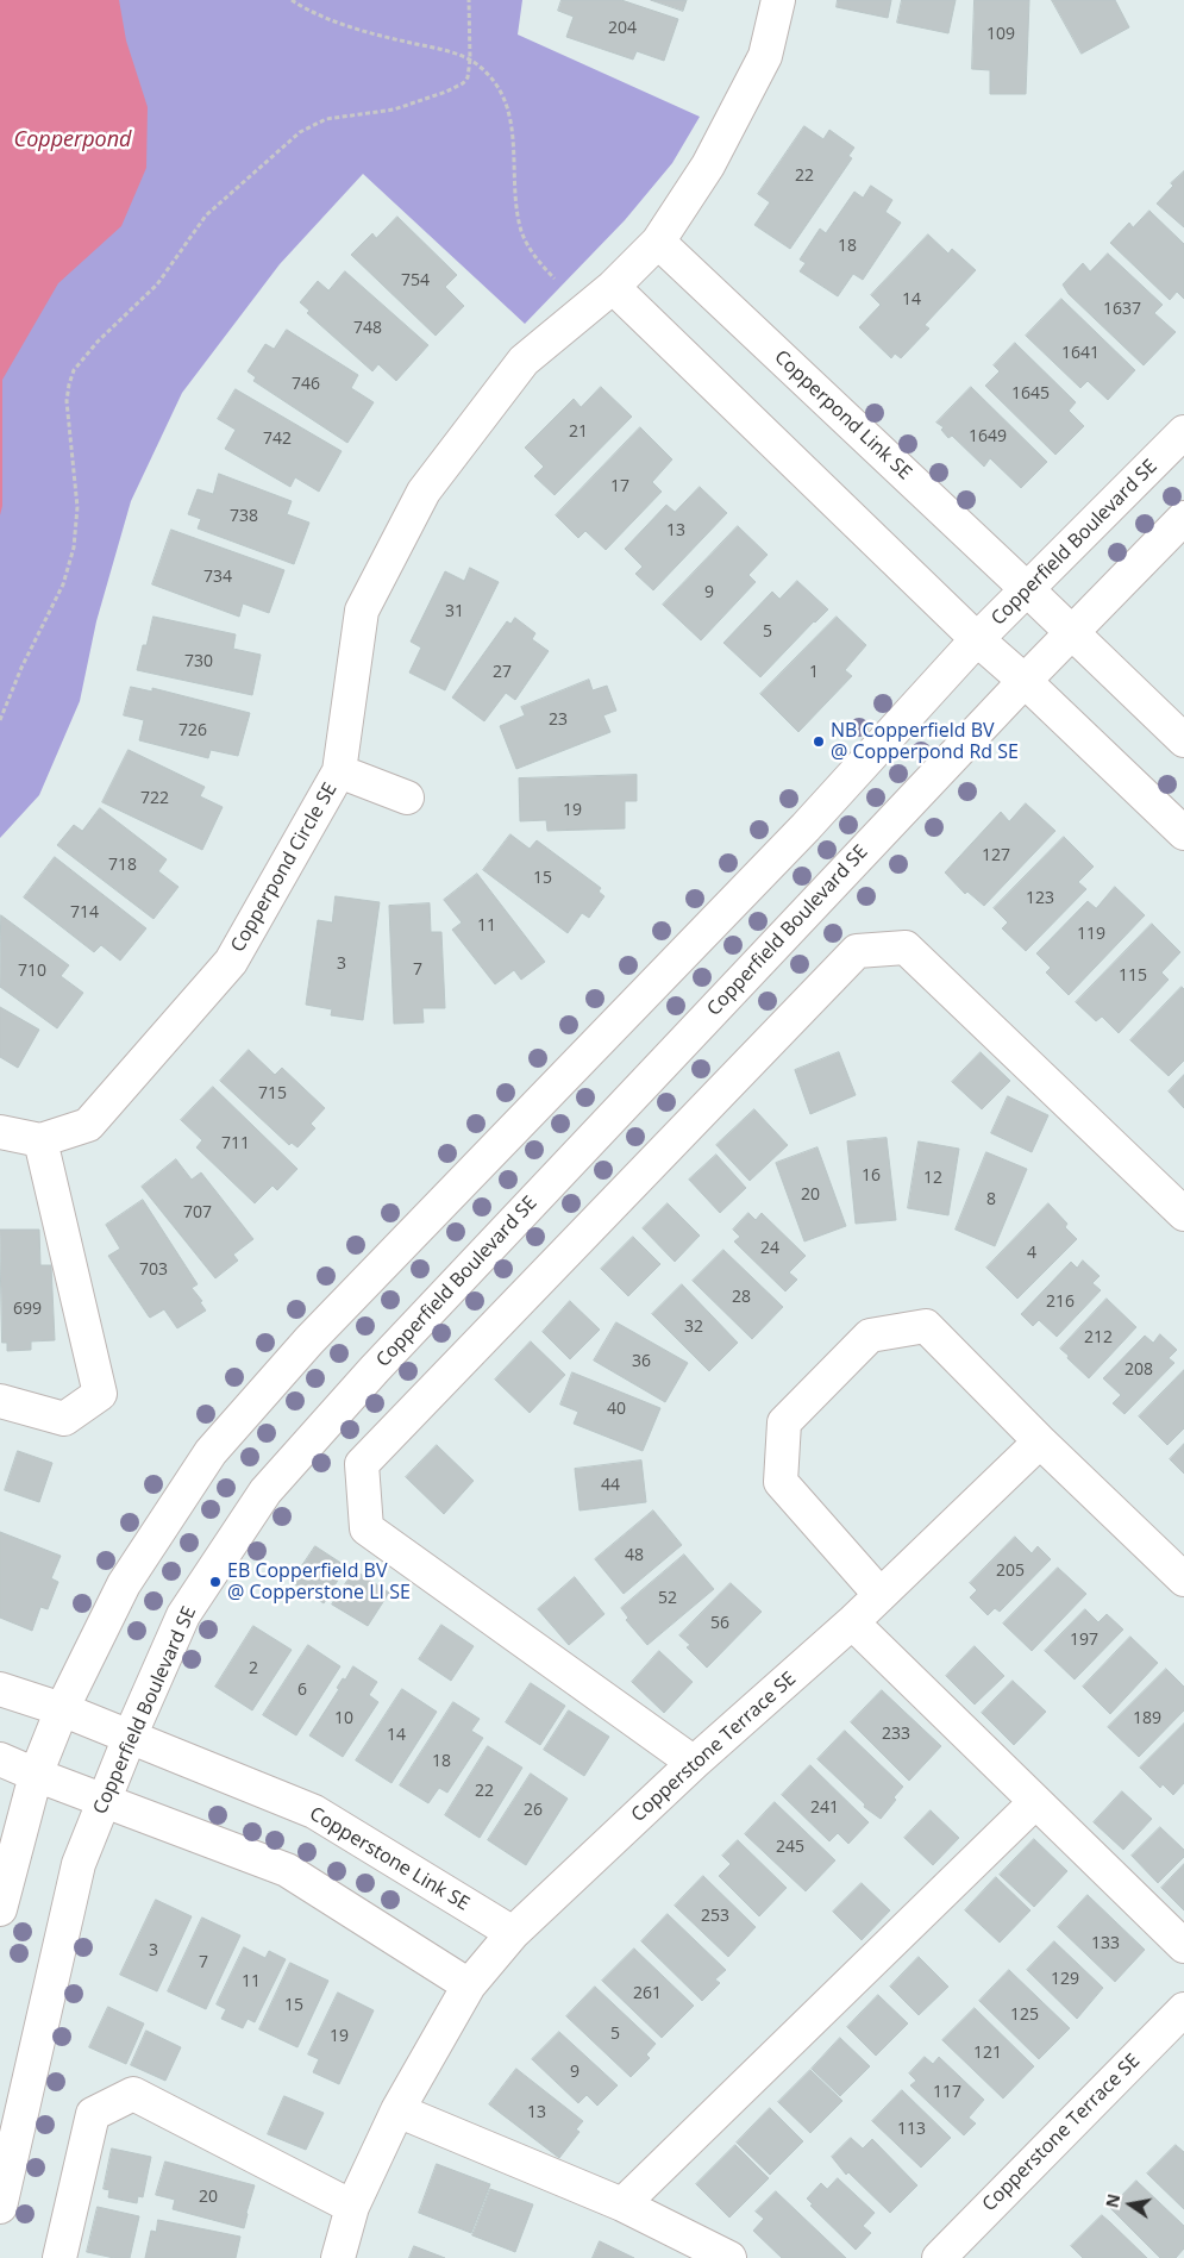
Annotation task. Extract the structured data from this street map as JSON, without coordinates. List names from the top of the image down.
{
  "streets": {
    "street": [
      "Copperpond Link SE",
      "Copperfield Boulevard SE",
      "Copperpond Circle SE",
      "Copperstone Terrace SE",
      "Copperstone Link SE"
    ]
  },
  "crossings": [
    ["Copperpond Link SE", "Copperfield Boulevard SE"],
    ["Copperpond Link SE", "Copperpond Circle SE"],
    ["Copperfield Boulevard SE", "Copperstone Link SE"],
    ["Copperstone Terrace SE", "Copperstone Link SE"]
  ],
  "water": ["Copperpond"],
  "places": ["NB Copperfield BV @ Copperpond Rd SE", "EB Copperfield BV @ Copperstone LI SE"],
  "house_numbers": [
    "204",
    "109",
    "22",
    "18",
    "754",
    "14",
    "1637",
    "748",
    "1641",
    "746",
    "1645",
    "21",
    "1649",
    "742",
    "17",
    "738",
    "13",
    "734",
    "9",
    "31",
    "5",
    "730",
    "27",
    "1",
    "23",
    "726",
    "722",
    "19",
    "127",
    "718",
    "15",
    "123",
    "714",
    "11",
    "119",
    "3",
    "7",
    "710",
    "115",
    "715",
    "711",
    "16",
    "12",
    "20",
    "8",
    "707",
    "24",
    "4",
    "703",
    "28",
    "216",
    "699",
    "32",
    "212",
    "36",
    "208",
    "40",
    "44",
    "48",
    "205",
    "52",
    "56",
    "197",
    "2",
    "6",
    "10",
    "189",
    "233",
    "14",
    "18",
    "22",
    "241",
    "26",
    "245",
    "253",
    "133",
    "3",
    "7",
    "129",
    "11",
    "261",
    "15",
    "125",
    "5",
    "19",
    "121",
    "9",
    "117",
    "13",
    "113",
    "20"
  ],
  "north": "left"
}
